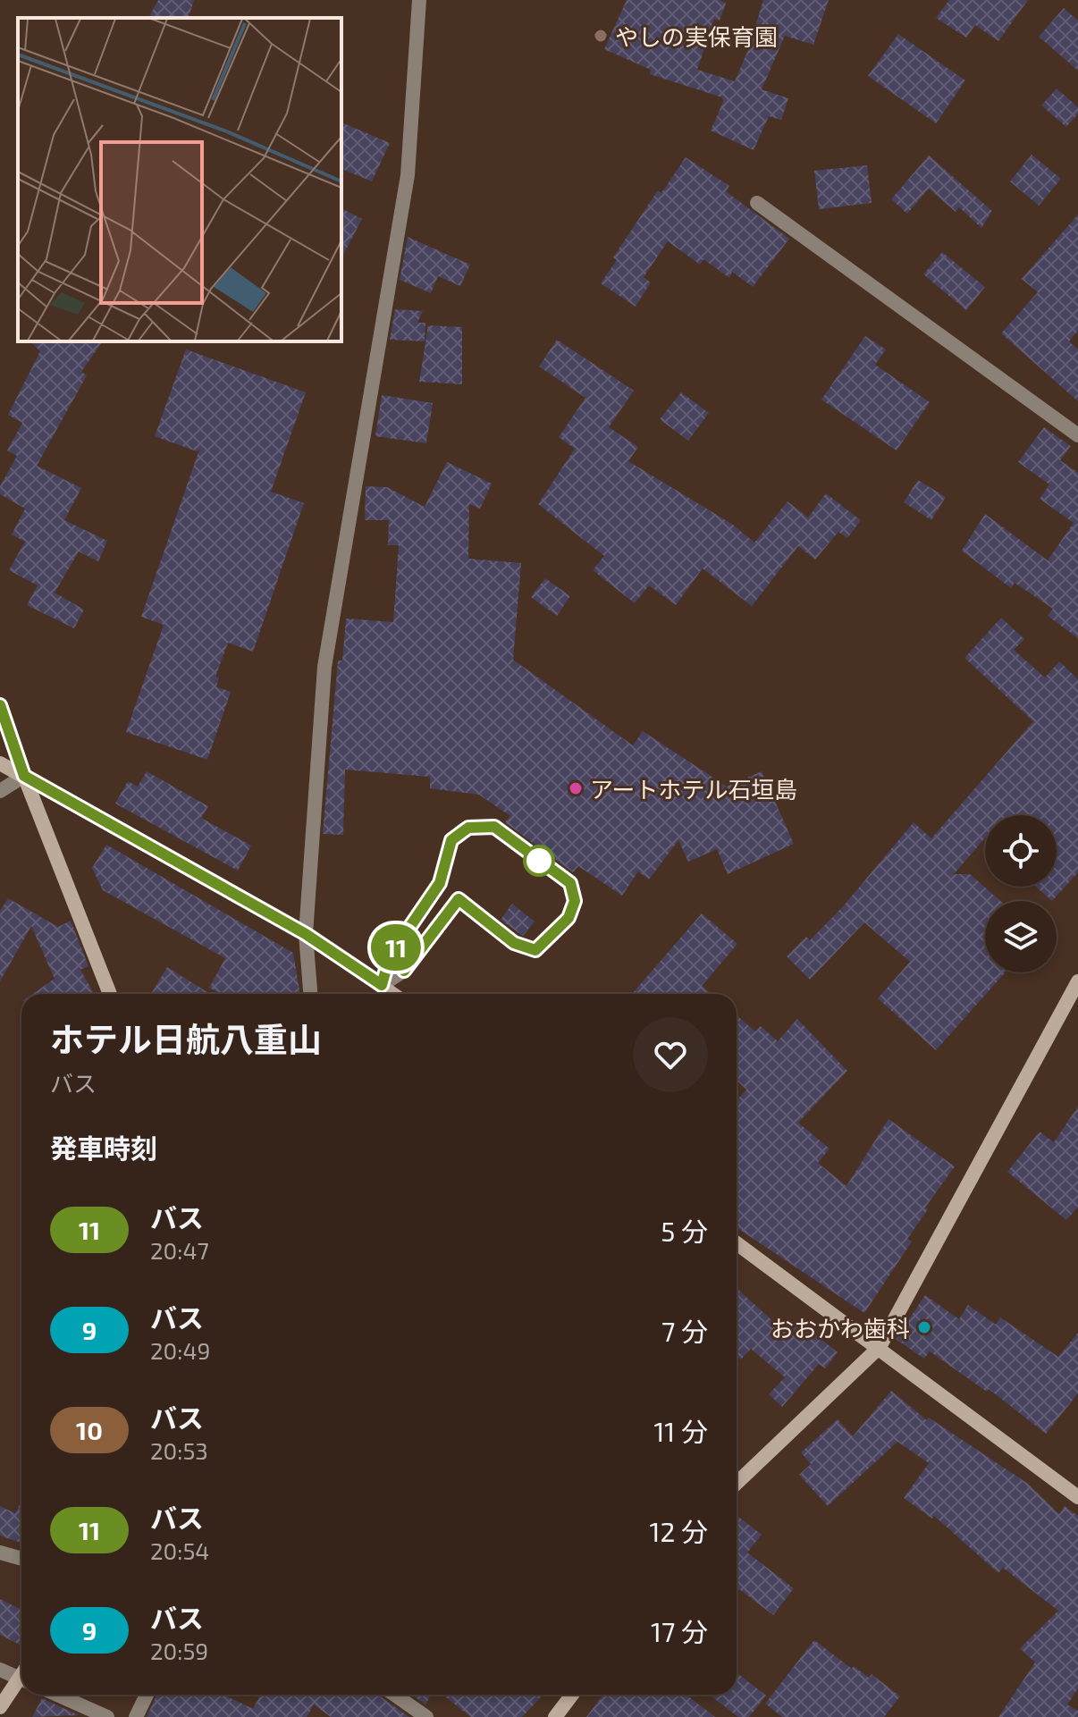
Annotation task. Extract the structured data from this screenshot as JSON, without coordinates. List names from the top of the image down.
{
  "places": ["やしの実保育園", "アートホテル石垣島", "おおかわ歯科"],
  "lines": ["bus line 11"],
  "page": {
    "on_map": "11",
    "heading": [
      ["ホテル日航八重山", "バス"],
      "発車時刻"
    ],
    "list": [
      {
        "mark": "11",
        "name": "バス",
        "note": "20:47",
        "value": "5 分"
      },
      {
        "mark": "9",
        "name": "バス",
        "note": "20:49",
        "value": "7 分"
      },
      {
        "mark": "10",
        "name": "バス",
        "note": "20:53",
        "value": "11 分"
      },
      {
        "mark": "11",
        "name": "バス",
        "note": "20:54",
        "value": "12 分"
      },
      {
        "mark": "9",
        "name": "バス",
        "note": "20:59",
        "value": "17 分"
      }
    ]
  }
}
